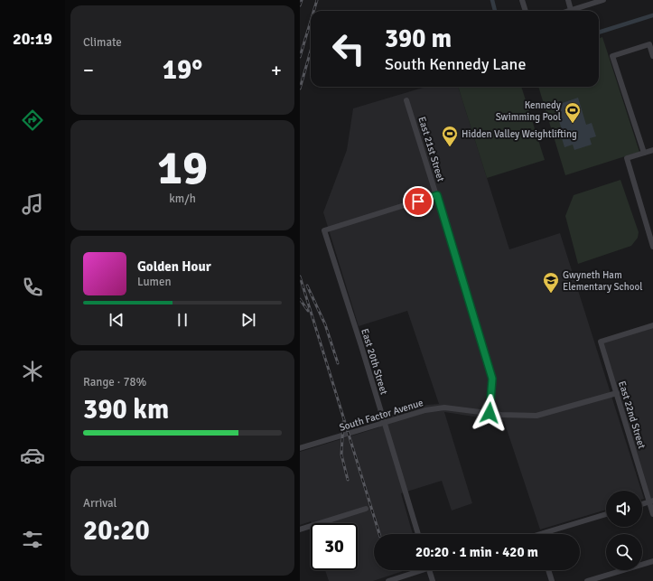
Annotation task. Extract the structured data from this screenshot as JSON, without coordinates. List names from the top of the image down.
{
  "streets": {
    "street": [
      "East 21st Street",
      "East 20th Street",
      "South Factor Avenue",
      "East 22nd Street"
    ]
  },
  "crossings": [
    ["East 21st Street", "East 20th Street"],
    ["East 21st Street", "South Factor Avenue"],
    ["East 20th Street", "South Factor Avenue"],
    ["South Factor Avenue", "East 22nd Street"]
  ],
  "places": {
    "sports": ["Kennedy Swimming Pool", "Hidden Valley Weightlifting"],
    "school or university": ["Gwyneth Ham Elementary School"]
  },
  "page": {
    "tabs": "20:19",
    "tile": [
      "Climate",
      ["19", "km/h"],
      ["Range · 78%", "390 km"],
      ["Arrival", "20:20"]
    ],
    "turn": ["390 m", "South Kennedy Lane"],
    "heat": ["−", "19°", "+"],
    "song": ["Golden Hour", "Lumen"],
    "limit": "30",
    "trip": "20:20 · 1 min · 420 m"
  }
}
